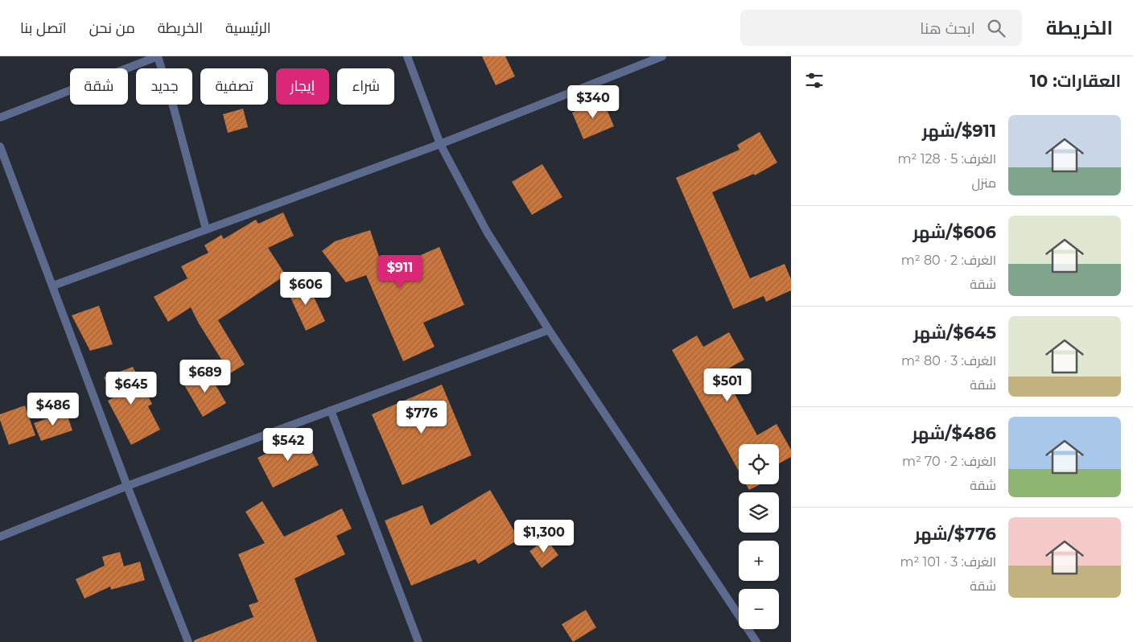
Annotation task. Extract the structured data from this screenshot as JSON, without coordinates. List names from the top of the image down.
{
  "page": {
    "header": "الخريطة",
    "search": "ابحث هنا",
    "nav": [
      "الرئيسية",
      "الخريطة",
      "من نحن",
      "اتصل بنا"
    ],
    "heading": "العقارات: 10",
    "chip": [
      "شراء",
      "إيجار",
      "تصفية",
      "جديد",
      "شقة"
    ],
    "price": [
      "$340",
      "$911",
      "$606",
      "$689",
      "$501",
      "$645",
      "$486",
      "$776",
      "$542",
      "$1,300"
    ],
    "list": [
      {
        "name": "$911/شهر",
        "note": "الغرف: 5 · 128 m² · منزل"
      },
      {
        "name": "$606/شهر",
        "note": "الغرف: 2 · 80 m² · شقة"
      },
      {
        "name": "$645/شهر",
        "note": "الغرف: 3 · 80 m² · شقة"
      },
      {
        "name": "$486/شهر",
        "note": "الغرف: 2 · 70 m² · شقة"
      },
      {
        "name": "$776/شهر",
        "note": "الغرف: 3 · 101 m² · شقة"
      }
    ],
    "map_buttons": ["+", "−"]
  }
}
